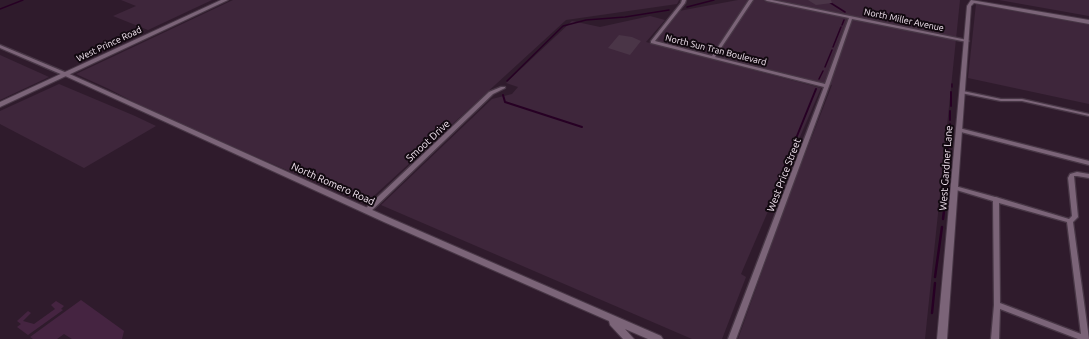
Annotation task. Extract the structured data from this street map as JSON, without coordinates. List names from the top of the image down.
{
  "streets": {
    "main road": ["West Prince Road"],
    "street": [
      "North Miller Avenue",
      "North Sun Tran Boulevard",
      "Smoot Drive",
      "West Gardner Lane",
      "West Price Street",
      "North Romero Road"
    ]
  },
  "crossings": [
    ["North Miller Avenue", "West Gardner Lane"],
    ["North Miller Avenue", "West Price Street"],
    ["West Prince Road", "North Romero Road"],
    ["North Sun Tran Boulevard", "West Price Street"],
    ["Smoot Drive", "North Romero Road"]
  ]
}
